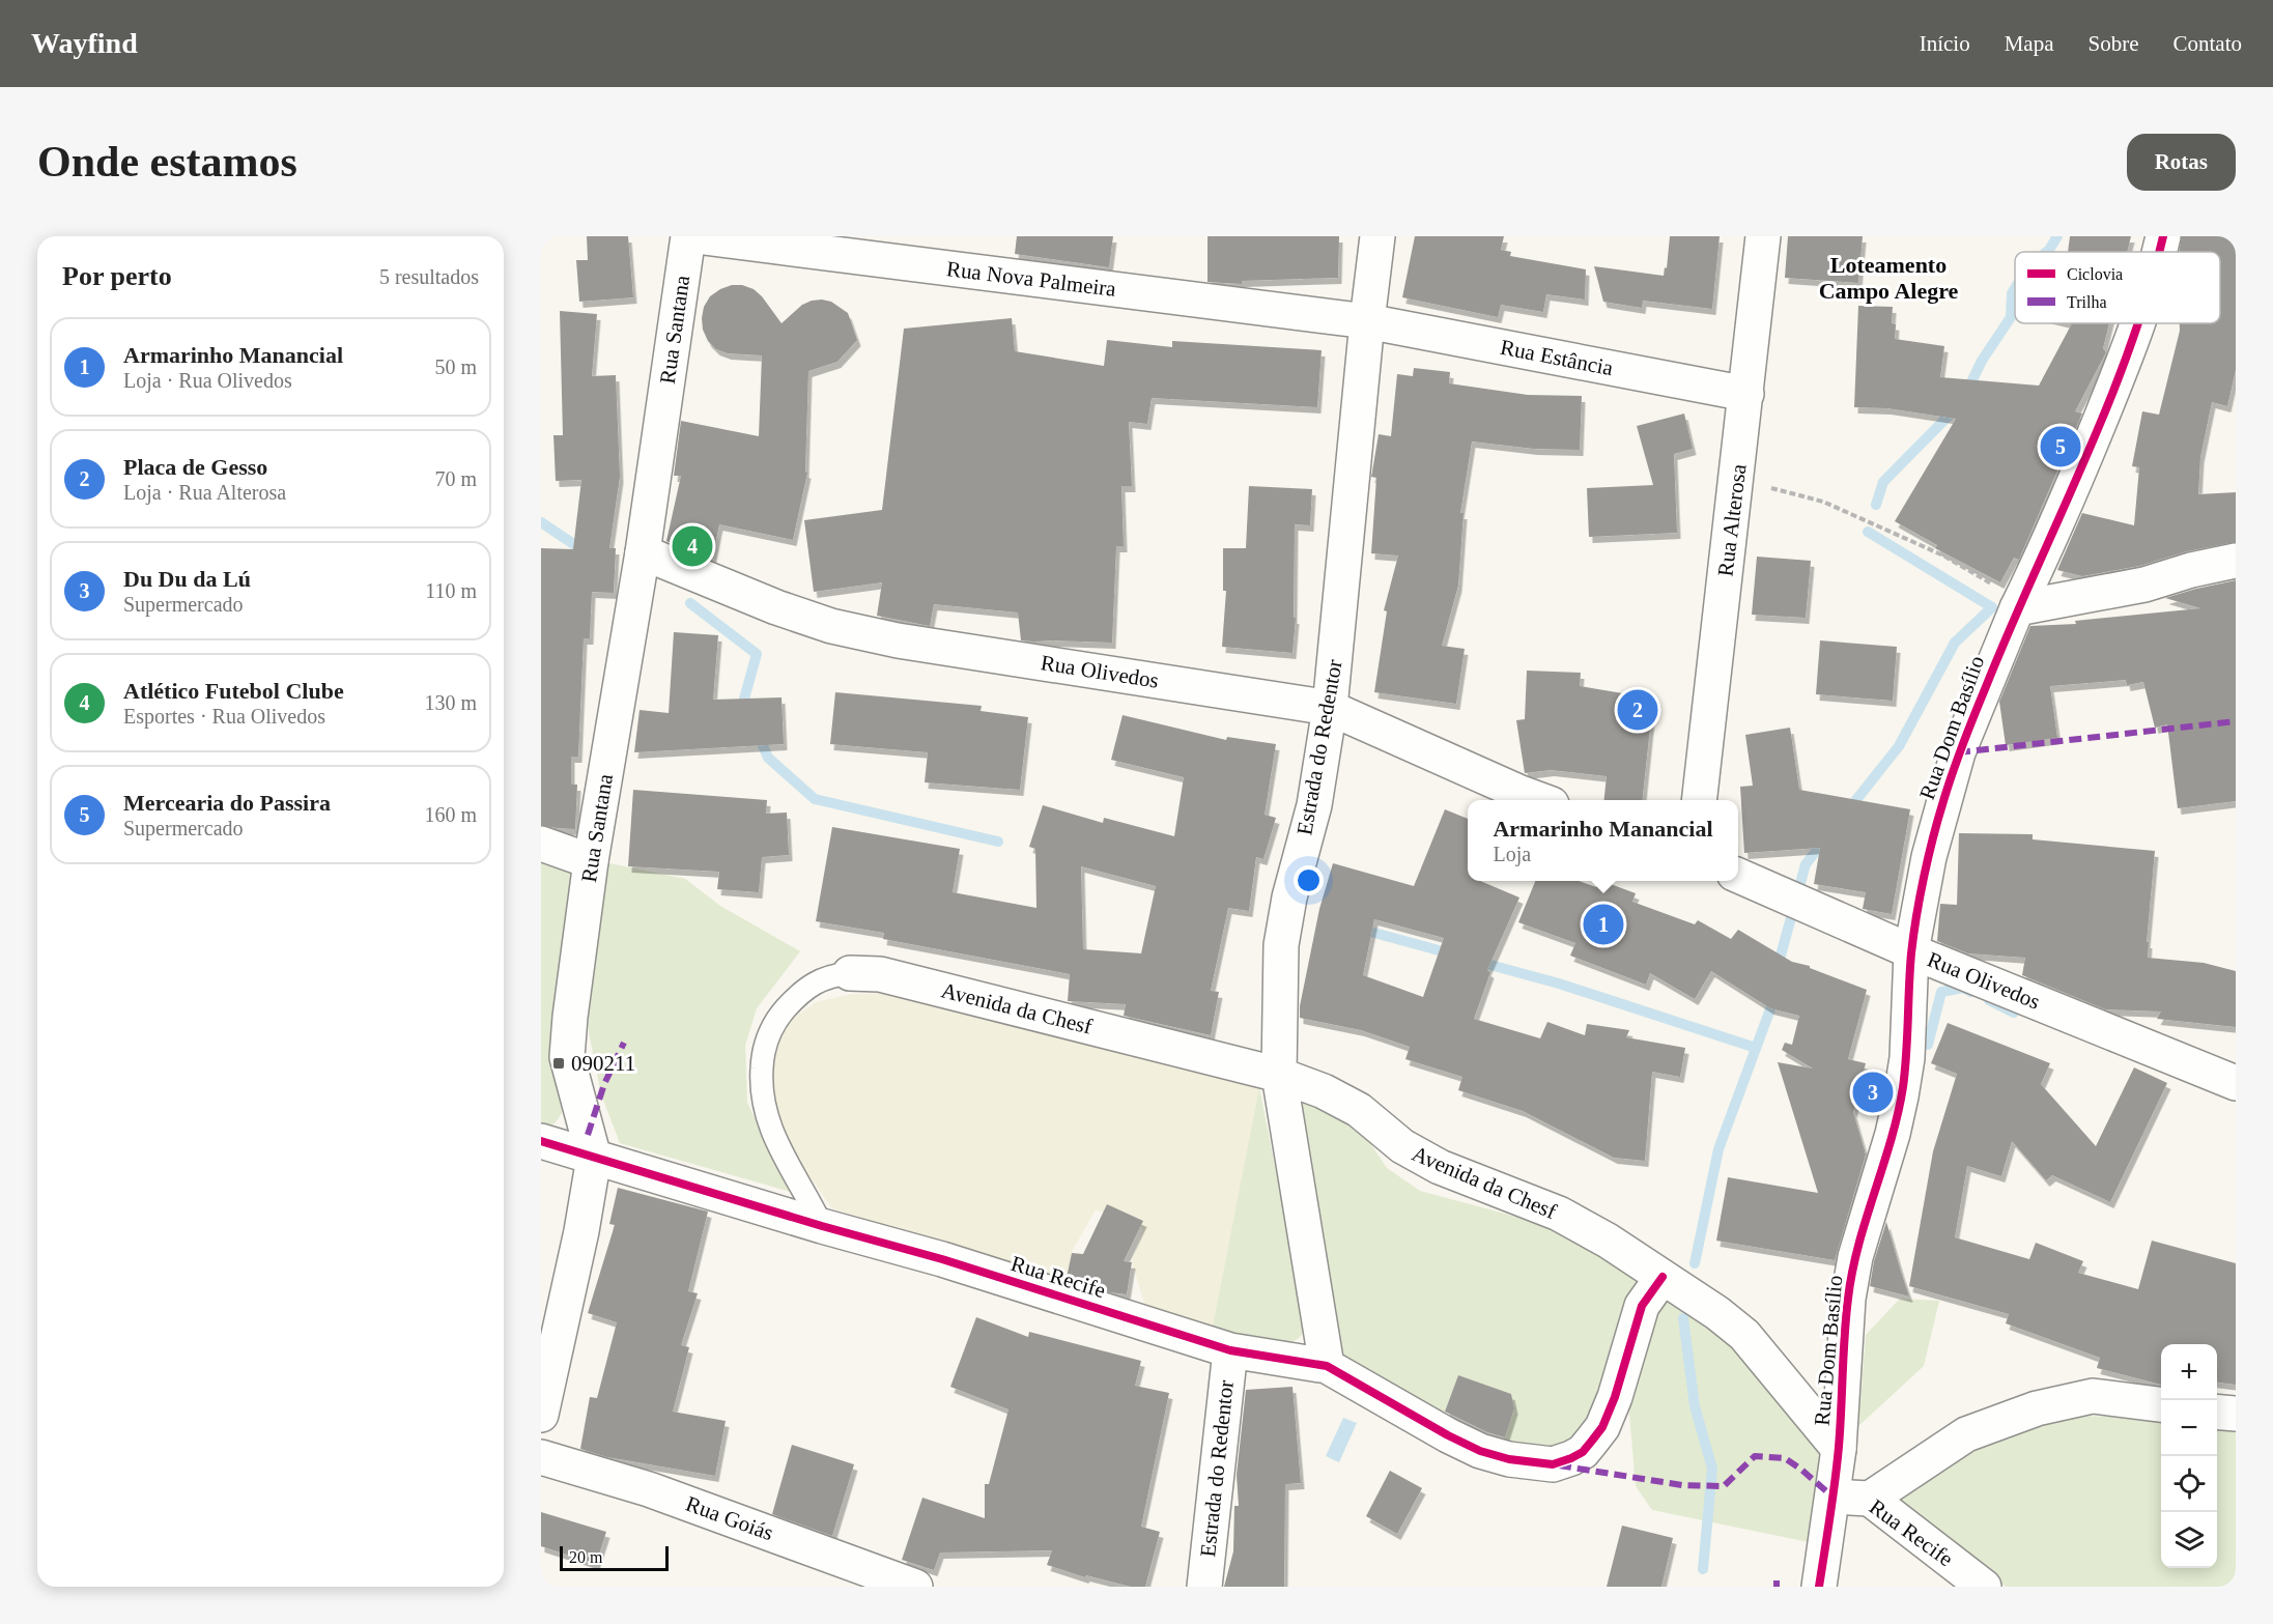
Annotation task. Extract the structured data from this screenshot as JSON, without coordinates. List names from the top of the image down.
{
  "streets": {
    "street": [
      "Rua Nova Palmeira",
      "Rua Santana",
      "Rua Estância",
      "Rua Alterosa",
      "Rua Olivedos",
      "Rua Dom Basílio",
      "Estrada do Redentor",
      "Avenida da Chesf",
      "Rua Recife",
      "Rua Goiás"
    ]
  },
  "crossings": [
    ["Rua Nova Palmeira", "Rua Estância"],
    ["Rua Nova Palmeira", "Estrada do Redentor"],
    ["Rua Santana", "Rua Olivedos"],
    ["Rua Santana", "Rua Recife"],
    ["Rua Estância", "Rua Alterosa"],
    ["Rua Estância", "Estrada do Redentor"],
    ["Rua Olivedos", "Rua Dom Basílio"],
    ["Rua Olivedos", "Estrada do Redentor"],
    ["Rua Dom Basílio", "Avenida da Chesf"],
    ["Rua Dom Basílio", "Rua Recife"],
    ["Estrada do Redentor", "Avenida da Chesf"],
    ["Estrada do Redentor", "Rua Recife"],
    ["Avenida da Chesf", "Rua Recife"]
  ],
  "districts": ["Loteamento Campo Alegre"],
  "places": {
    "transit": ["090211"]
  },
  "legend": ["Ciclovia", "Trilha"],
  "scale_bar": "20 m",
  "page": {
    "header": "Wayfind",
    "nav": [
      "Início",
      "Mapa",
      "Sobre",
      "Contato"
    ],
    "buttons": "Rotas",
    "title": "Onde estamos",
    "heading": ["Por perto", "5 resultados"],
    "list": [
      {
        "mark": "1",
        "name": "Armarinho Manancial",
        "note": "Loja · Rua Olivedos",
        "value": "50 m"
      },
      {
        "mark": "2",
        "name": "Placa de Gesso",
        "note": "Loja · Rua Alterosa",
        "value": "70 m"
      },
      {
        "mark": "3",
        "name": "Du Du da Lú",
        "note": "Supermercado",
        "value": "110 m"
      },
      {
        "mark": "4",
        "name": "Atlético Futebol Clube",
        "note": "Esportes · Rua Olivedos",
        "value": "130 m"
      },
      {
        "mark": "5",
        "name": "Mercearia do Passira",
        "note": "Supermercado",
        "value": "160 m"
      }
    ],
    "pins": [
      "5",
      "4",
      "2",
      "1",
      "3"
    ],
    "popup": ["Armarinho Manancial", "Loja"],
    "map_buttons": ["+", "−"],
    "scale": "20 m"
  }
}
